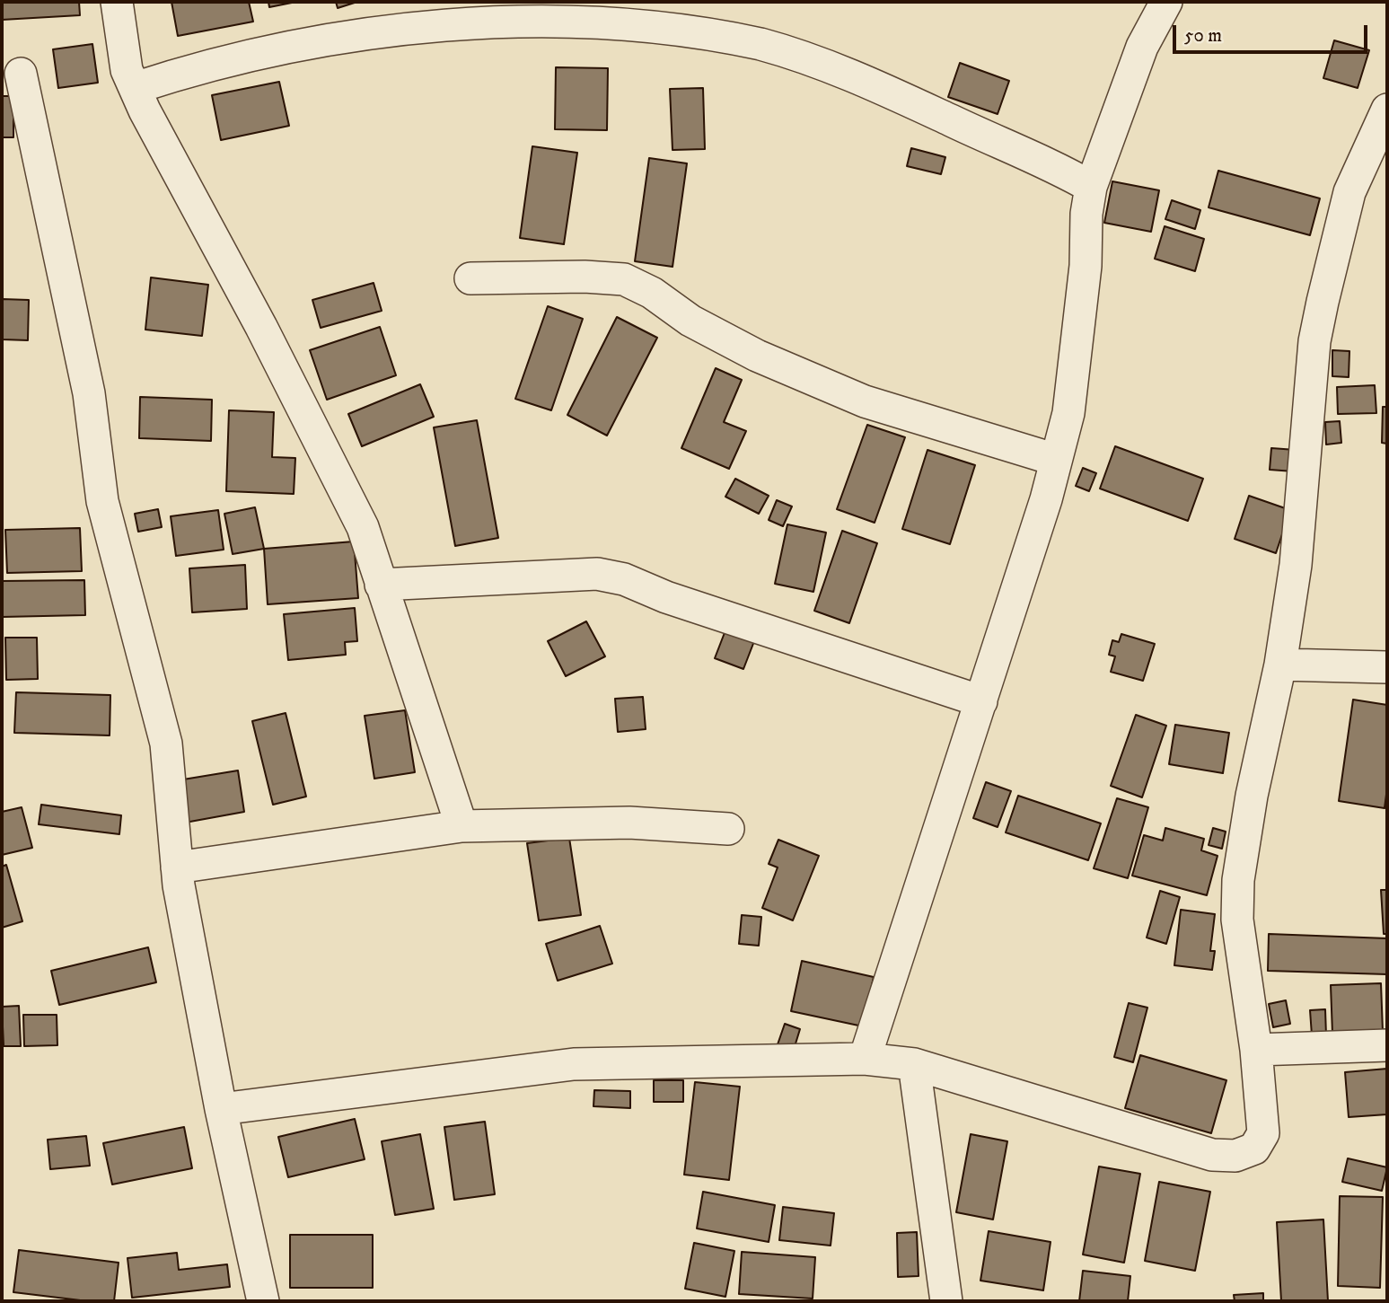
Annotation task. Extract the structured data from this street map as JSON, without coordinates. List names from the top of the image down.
{
  "scale_bar": "50 m"
}
